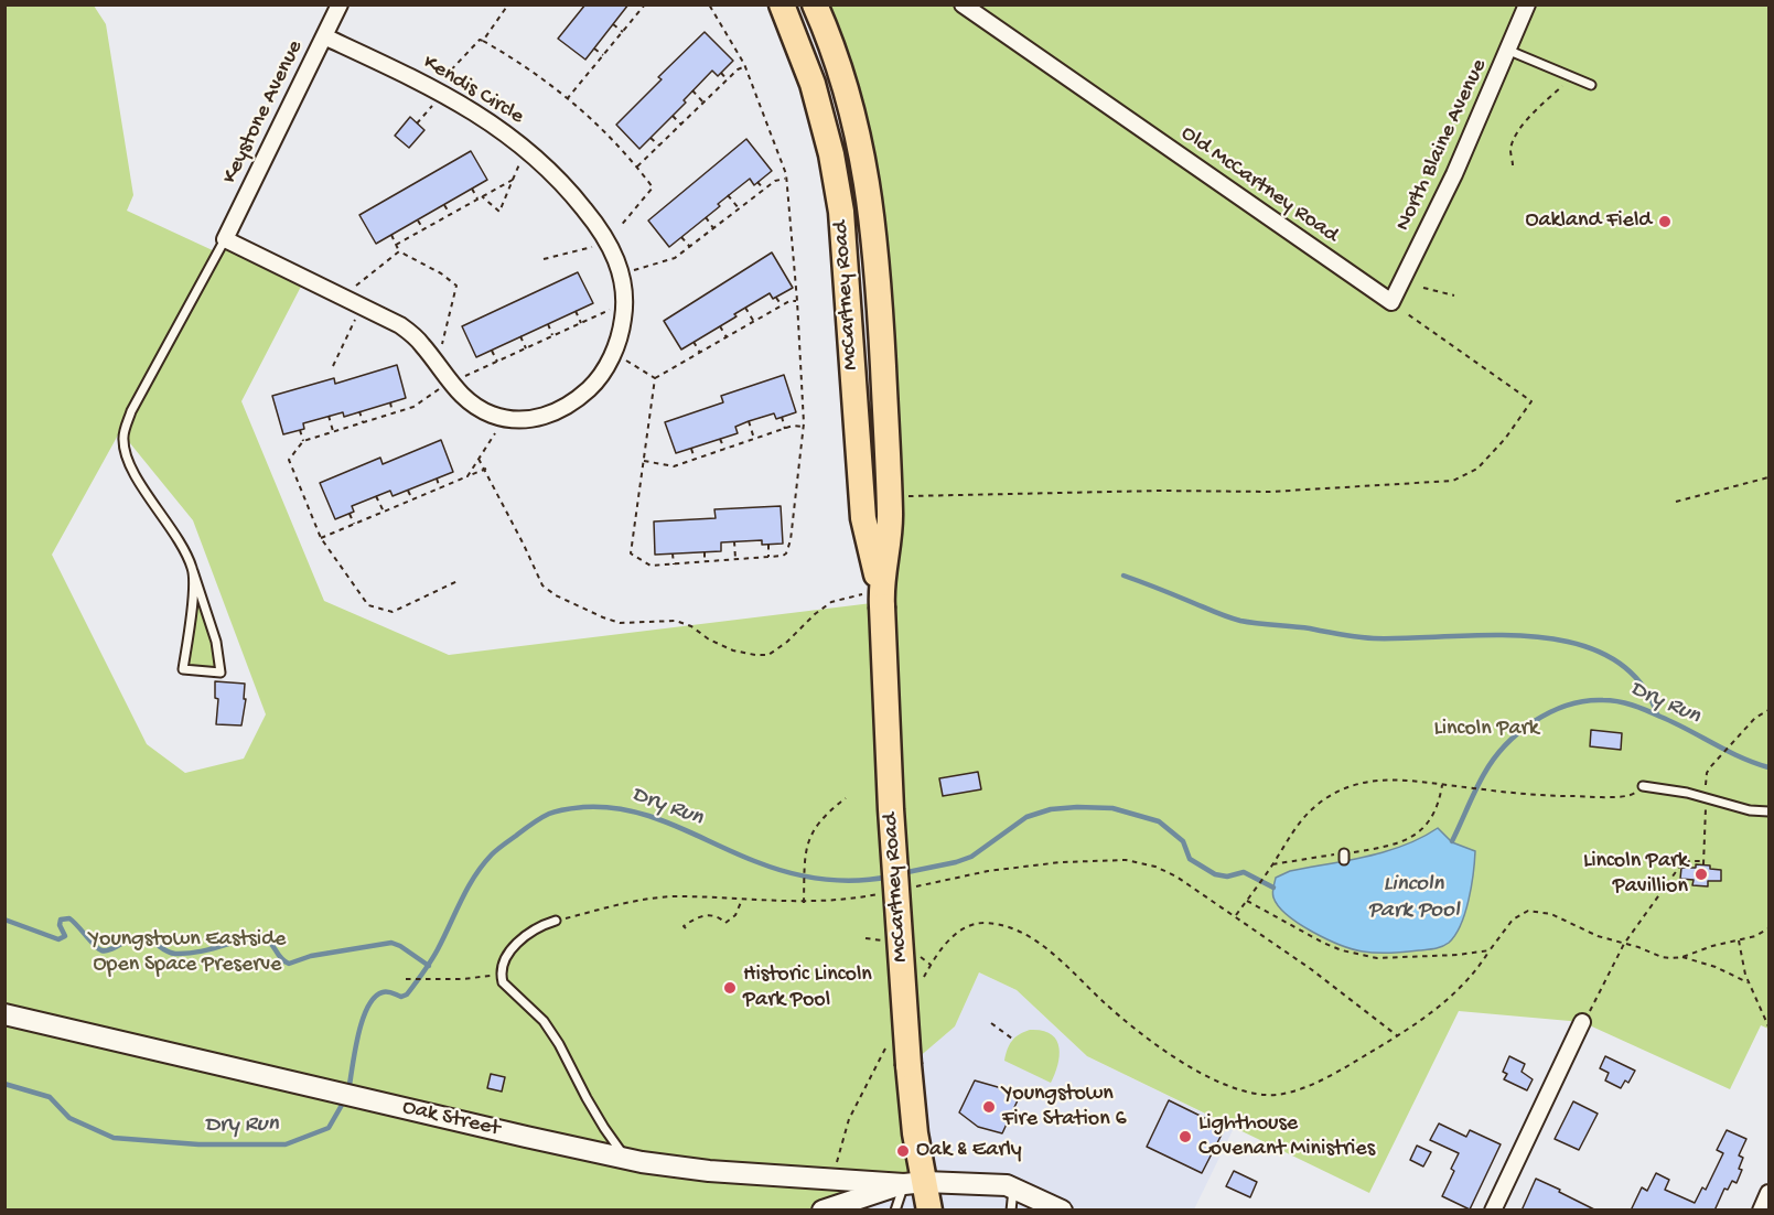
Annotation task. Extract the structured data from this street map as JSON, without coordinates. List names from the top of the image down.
{
  "streets": {
    "highway": ["McCartney Road"],
    "street": [
      "Kendis Circle",
      "Keystone Avenue",
      "North Blaine Avenue",
      "Old McCartney Road",
      "Oak Street"
    ]
  },
  "crossings": [
    ["Kendis Circle", "Keystone Avenue"],
    ["North Blaine Avenue", "Old McCartney Road"],
    ["McCartney Road", "Oak Street"]
  ],
  "water": ["Dry Run", "Lincoln Park Pool"],
  "parks": ["Lincoln Park", "Youngstown Eastside Open Space Preserve"],
  "places": [
    "Oakland Field",
    "Lincoln Park Pavillion",
    "Historic Lincoln Park Pool",
    "Youngstown Fire Station 6",
    "Lighthouse Covenant Ministries",
    "Oak & Early"
  ]
}
